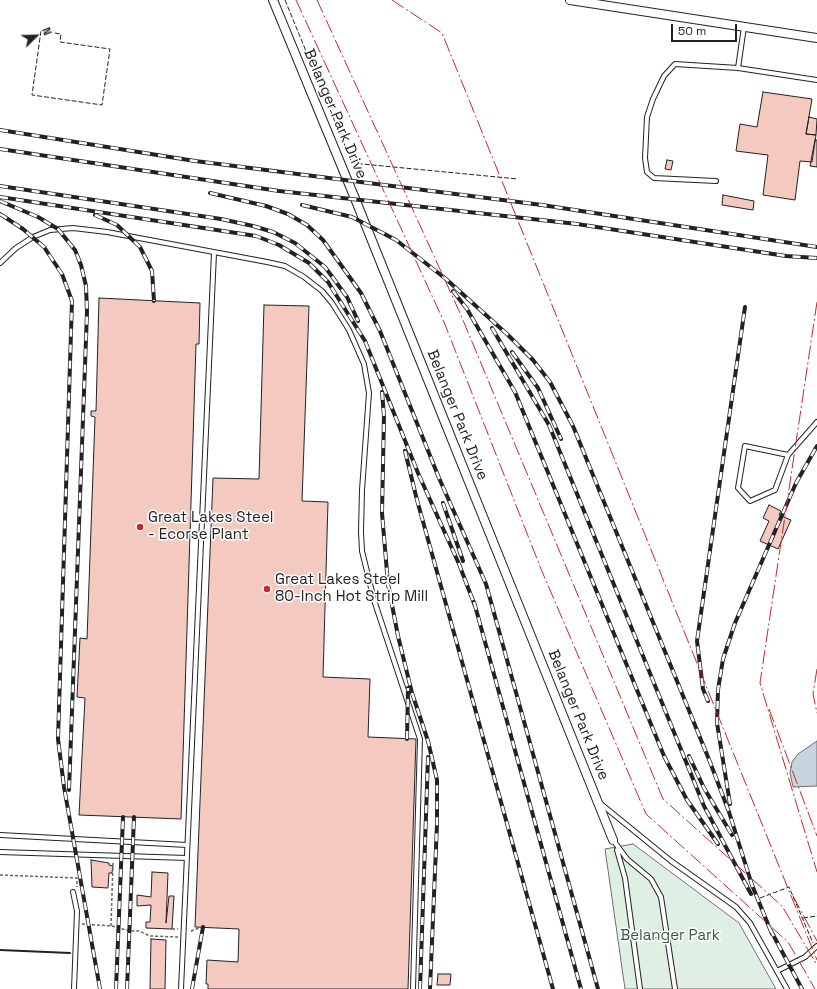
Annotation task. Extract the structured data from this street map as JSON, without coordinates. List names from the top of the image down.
{
  "streets": {
    "street": ["Belanger Park Drive"]
  },
  "parks": ["Belanger Park"],
  "places": ["Great Lakes Steel - Ecorse Plant", "Great Lakes Steel 80-Inch Hot Strip Mill"],
  "scale_bar": "50 m",
  "north": "top right"
}
